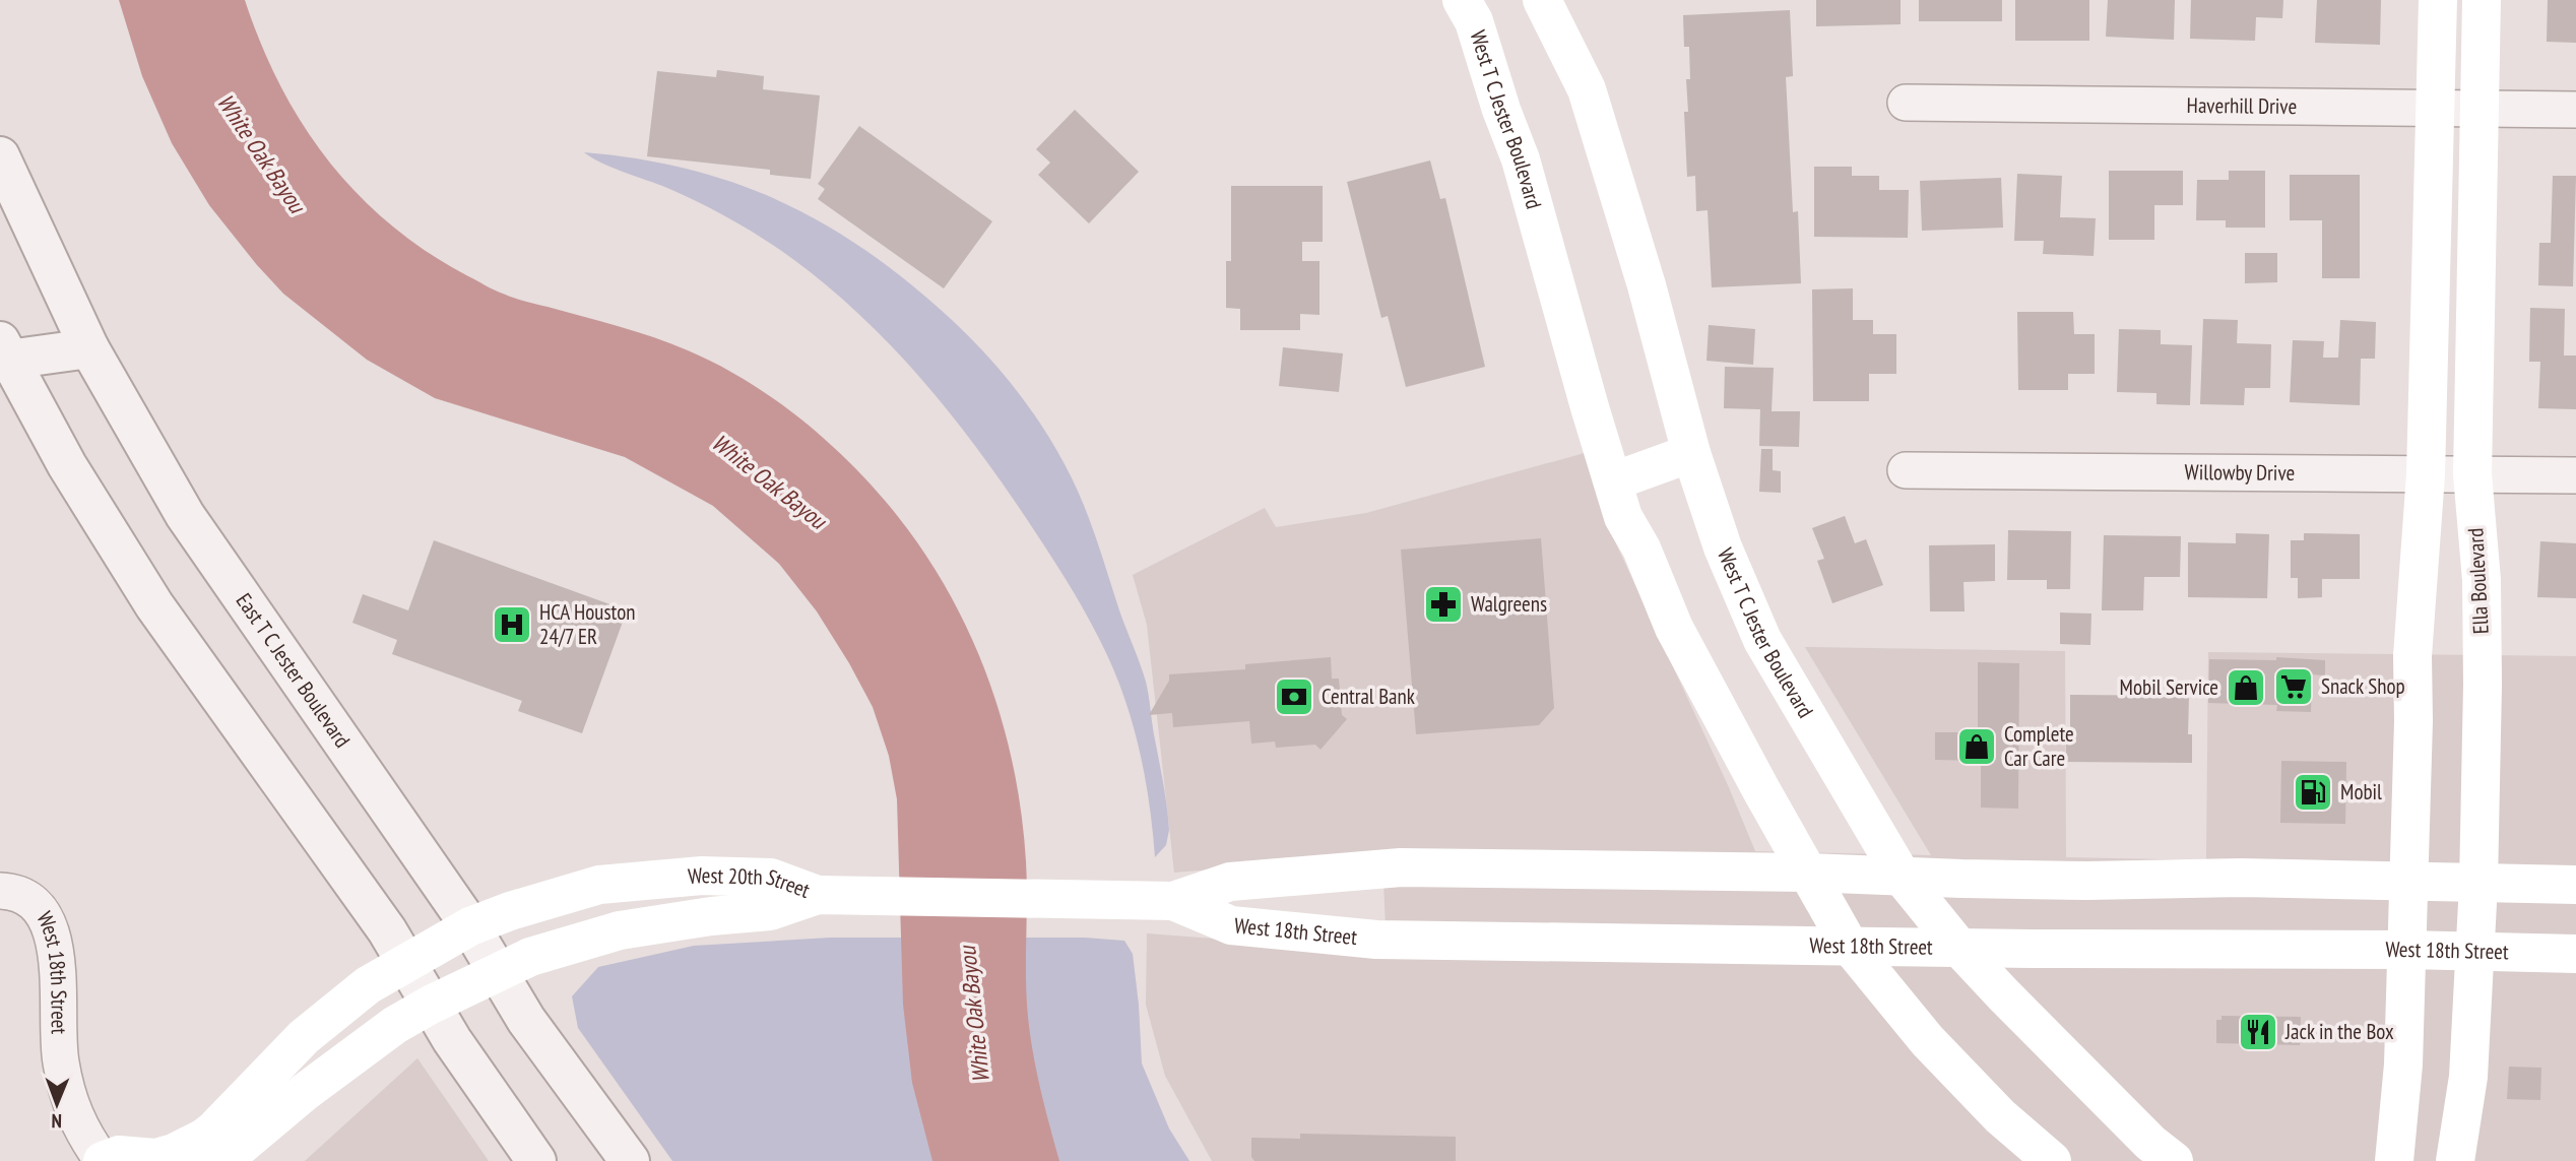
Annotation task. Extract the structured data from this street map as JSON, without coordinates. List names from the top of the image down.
{
  "streets": {
    "main road": [
      "West T C Jester Boulevard",
      "Ella Boulevard",
      "West 20th Street",
      "West 18th Street"
    ],
    "street": ["Haverhill Drive", "Willowby Drive", "East T C Jester Boulevard"]
  },
  "crossings": [
    ["Haverhill Drive", "Ella Boulevard"],
    ["West T C Jester Boulevard", "West 18th Street"],
    ["Willowby Drive", "Ella Boulevard"],
    ["Ella Boulevard", "West 18th Street"],
    ["East T C Jester Boulevard", "West 20th Street"],
    ["West 20th Street", "West 18th Street"]
  ],
  "water": ["White Oak Bayou"],
  "places": {
    "pharmacy": ["Walgreens"],
    "hospital": ["HCA Houston 24/7 ER"],
    "supermarket": ["Snack Shop"],
    "shop": ["Mobil Service", "Complete Car Care"],
    "bank": ["Central Bank"],
    "fuel station": ["Mobil"],
    "restaurant": ["Jack in the Box"]
  },
  "north": "bottom"
}
